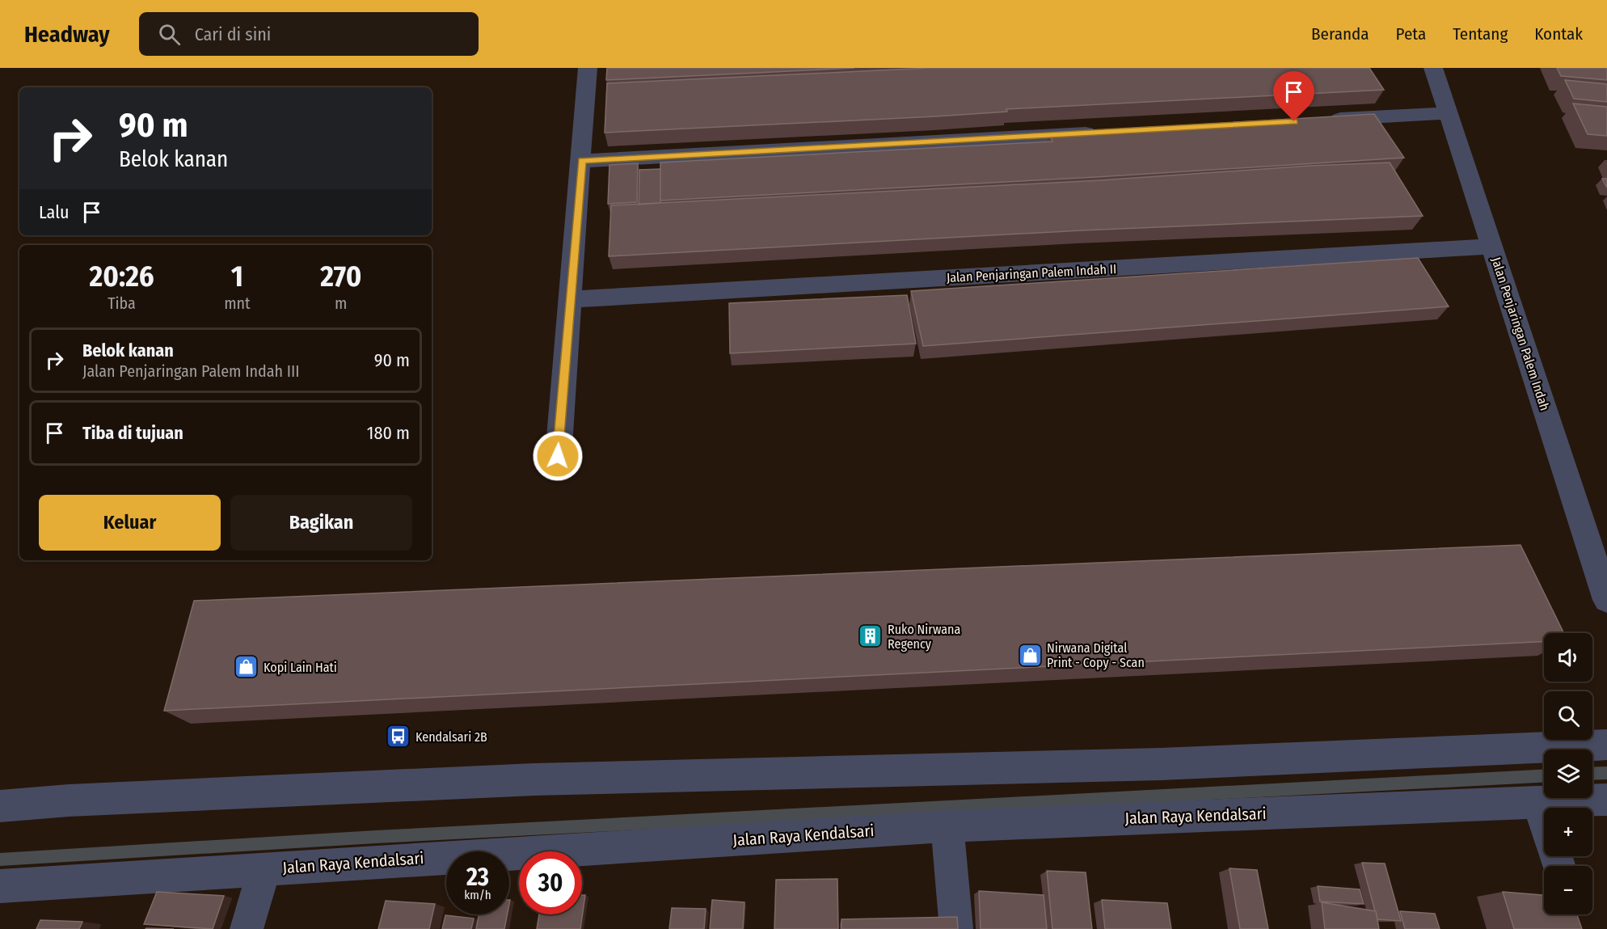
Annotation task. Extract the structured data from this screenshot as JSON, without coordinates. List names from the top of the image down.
{
  "streets": {
    "street": ["Jalan Penjaringan Palem Indah II", "Jalan Penjaringan Palem Indah", "Jalan Raya Kendalsari"]
  },
  "crossings": [
    ["Jalan Penjaringan Palem Indah II", "Jalan Penjaringan Palem Indah"]
  ],
  "places": {
    "building": ["Ruko Nirwana Regency"],
    "shop": ["Nirwana Digital Print - Copy - Scan", "Kopi Lain Hati"],
    "bus stop": ["Kendalsari 2B"]
  },
  "page": {
    "header": "Headway",
    "search": "Cari di sini",
    "nav": [
      "Beranda",
      "Peta",
      "Tentang",
      "Kontak"
    ],
    "turn": ["90 m", "Belok kanan"],
    "then": "Lalu",
    "eta": [
      "20:26",
      "Tiba",
      "1",
      "mnt",
      "270",
      "m"
    ],
    "list": [
      {
        "name": "Belok kanan",
        "note": "Jalan Penjaringan Palem Indah III",
        "value": "90 m"
      },
      {
        "name": "Tiba di tujuan",
        "value": "180 m"
      }
    ],
    "buttons": ["Keluar", "Bagikan"],
    "map_buttons": ["+", "−"],
    "speed": "23 km/h",
    "limit": "30"
  }
}
